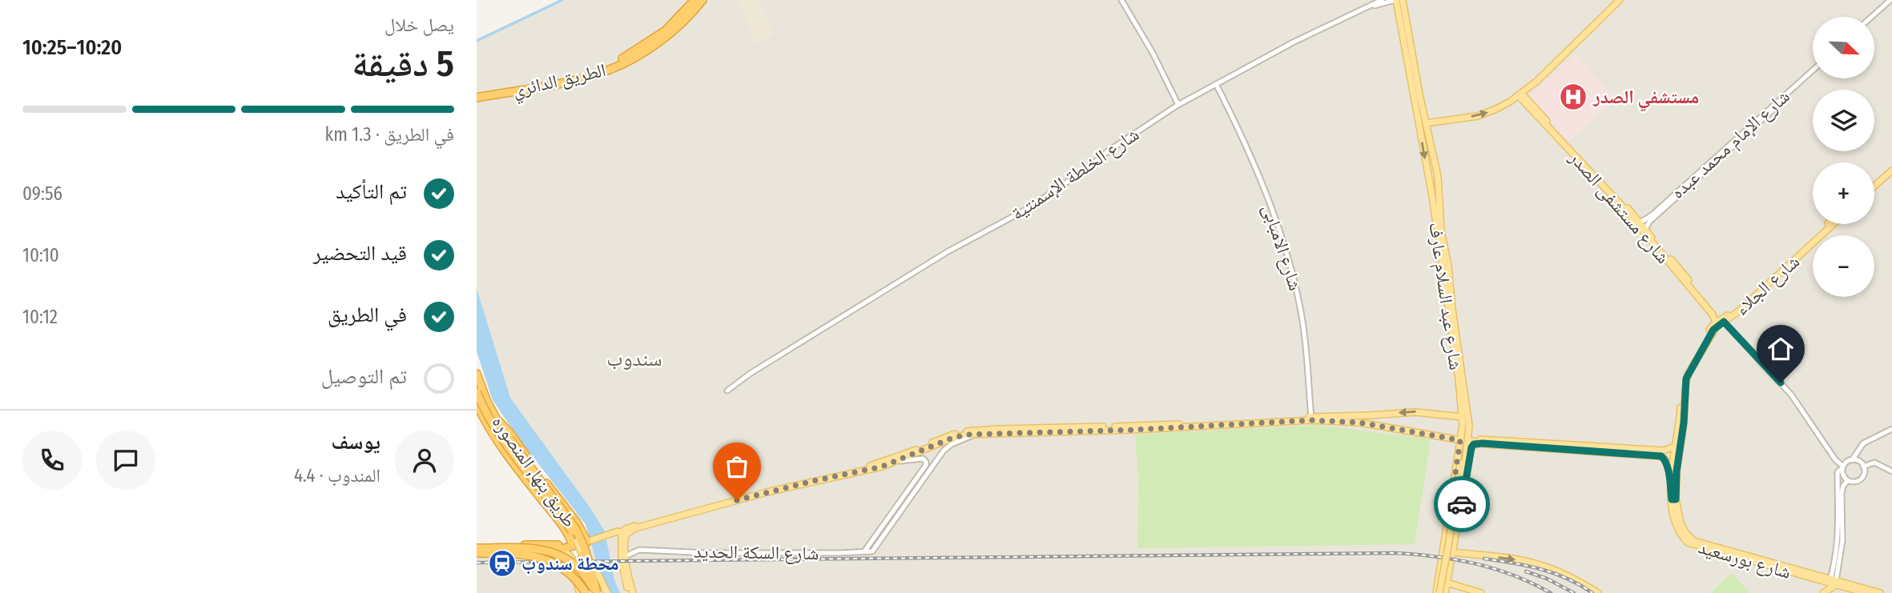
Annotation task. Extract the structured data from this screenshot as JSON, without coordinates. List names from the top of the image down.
{
  "streets": {
    "highway": ["الطريق الدائري", "طريق بنها, المنصوره"],
    "main road": [
      "شارع مستشفى الصدر",
      "شارع الجلاء",
      "شارع عبد السلام عارف",
      "شارع بورسعيد"
    ],
    "street": [
      "شارع الإمام محمد عبده",
      "شارع الخلطة الإسمنتية",
      "شارع الامبابى",
      "شارع السكة الحديد"
    ]
  },
  "crossings": [
    ["شارع الإمام محمد عبده", "شارع مستشفى الصدر"],
    ["شارع الخلطة الإسمنتية", "شارع الامبابى"],
    ["شارع الخلطة الإسمنتية", "شارع عبد السلام عارف"],
    ["شارع مستشفى الصدر", "شارع الجلاء"],
    ["شارع الجلاء", "شارع بورسعيد"]
  ],
  "districts": ["سندوب"],
  "places": {
    "hospital": ["مستشفي الصدر"],
    "station": ["محطة سندوب"]
  },
  "north": "bottom right",
  "page": {
    "heading": ["5 دقيقة", "يصل خلال", "10:20–10:25"],
    "panel": ["يوسف", "المندوب · 4.4"],
    "map_buttons": ["+", "−"],
    "bar": "في الطريق · 1.3 km",
    "list": [
      ["تم التأكيد", "09:56"],
      ["قيد التحضير", "10:10"],
      ["في الطريق", "10:12"],
      "تم التوصيل"
    ]
  }
}
